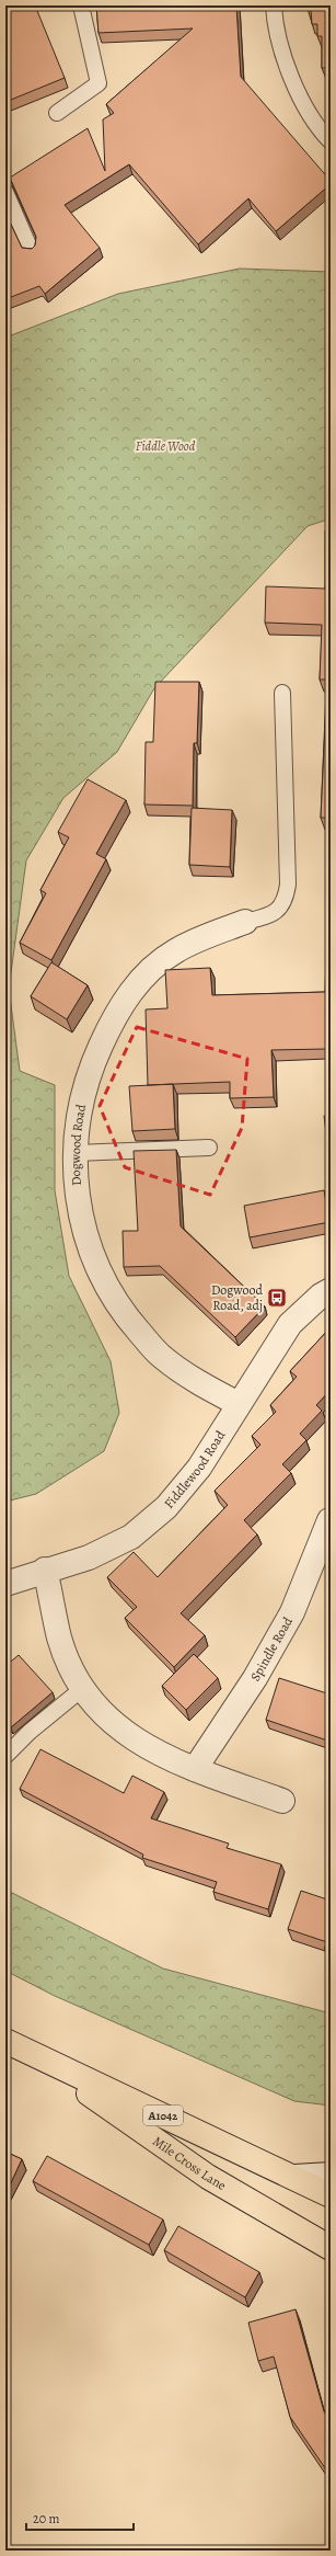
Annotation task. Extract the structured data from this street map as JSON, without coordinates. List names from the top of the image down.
{
  "streets": {
    "highway": ["A1042", "Mile Cross Lane"],
    "street": ["Dogwood Road", "Fiddlewood Road", "Spindle Road"]
  },
  "crossings": [
    ["Dogwood Road", "Fiddlewood Road"]
  ],
  "parks": ["Fiddle Wood"],
  "places": {
    "bus stop": ["Dogwood Road, adj"]
  },
  "scale_bar": "20 m"
}
